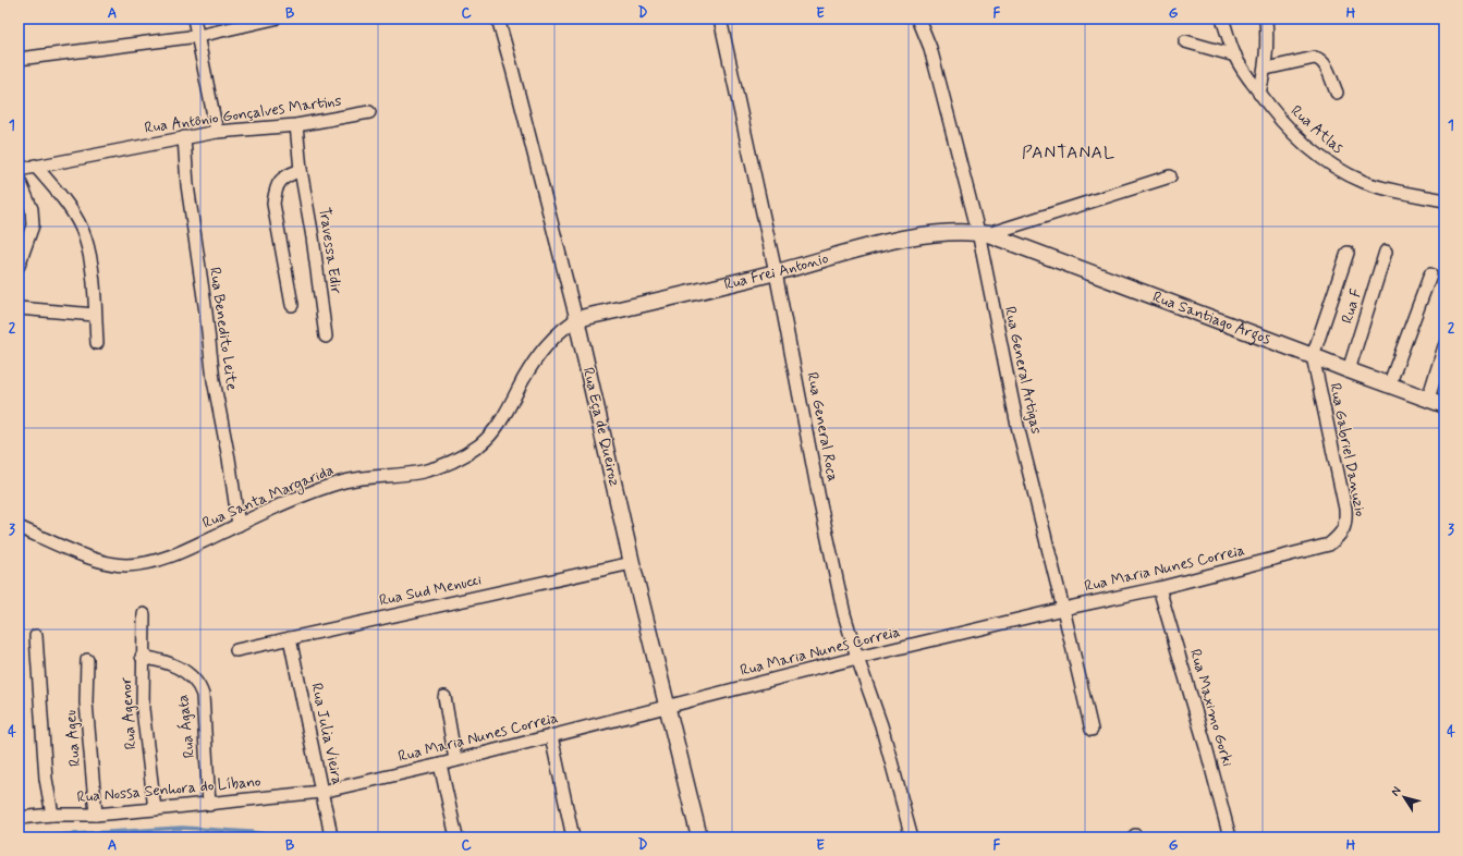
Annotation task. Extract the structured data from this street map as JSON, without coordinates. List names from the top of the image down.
{
  "streets": {
    "street": [
      "Rua Antônio Gonçalves Martins",
      "Rua Atlas",
      "Travessa Edir",
      "Rua Frei Antonio",
      "Rua F",
      "Rua Santiago Argos",
      "Rua Benedito Leite",
      "Rua General Artigas",
      "Rua Eça de Queiroz",
      "Rua General Roca",
      "Rua Gabriel Danuzio",
      "Rua Santa Margarida",
      "Rua Maria Nunes Correia",
      "Rua Sud Menucci",
      "Rua Maximo Gorki",
      "Rua Agenor",
      "Rua Ágata",
      "Rua Julia Vieira",
      "Rua Ageu",
      "Rua Nossa Senhora do Líbano"
    ]
  },
  "crossings": [
    ["Rua Antônio Gonçalves Martins", "Travessa Edir"],
    ["Rua Antônio Gonçalves Martins", "Rua Benedito Leite"],
    ["Rua Frei Antonio", "Rua Santiago Argos"],
    ["Rua Frei Antonio", "Rua General Artigas"],
    ["Rua Frei Antonio", "Rua Eça de Queiroz"],
    ["Rua Frei Antonio", "Rua General Roca"],
    ["Rua Frei Antonio", "Rua Santa Margarida"],
    ["Rua F", "Rua Santiago Argos"],
    ["Rua Santiago Argos", "Rua General Artigas"],
    ["Rua Santiago Argos", "Rua Gabriel Danuzio"],
    ["Rua Benedito Leite", "Rua Santa Margarida"],
    ["Rua General Artigas", "Rua Maria Nunes Correia"],
    ["Rua Eça de Queiroz", "Rua Santa Margarida"],
    ["Rua Eça de Queiroz", "Rua Maria Nunes Correia"],
    ["Rua Eça de Queiroz", "Rua Sud Menucci"],
    ["Rua General Roca", "Rua Maria Nunes Correia"],
    ["Rua Gabriel Danuzio", "Rua Maria Nunes Correia"],
    ["Rua Maria Nunes Correia", "Rua Maximo Gorki"],
    ["Rua Maria Nunes Correia", "Rua Julia Vieira"],
    ["Rua Maria Nunes Correia", "Rua Nossa Senhora do Líbano"],
    ["Rua Sud Menucci", "Rua Julia Vieira"],
    ["Rua Agenor", "Rua Ágata"],
    ["Rua Agenor", "Rua Nossa Senhora do Líbano"],
    ["Rua Ágata", "Rua Nossa Senhora do Líbano"],
    ["Rua Julia Vieira", "Rua Nossa Senhora do Líbano"],
    ["Rua Ageu", "Rua Nossa Senhora do Líbano"]
  ],
  "districts": ["PANTANAL"],
  "north": "top left",
  "grid": {
    "columns": [
      "A",
      "B",
      "C",
      "D",
      "E",
      "F",
      "G",
      "H"
    ],
    "rows": [
      "1",
      "2",
      "3",
      "4"
    ]
  }
}
